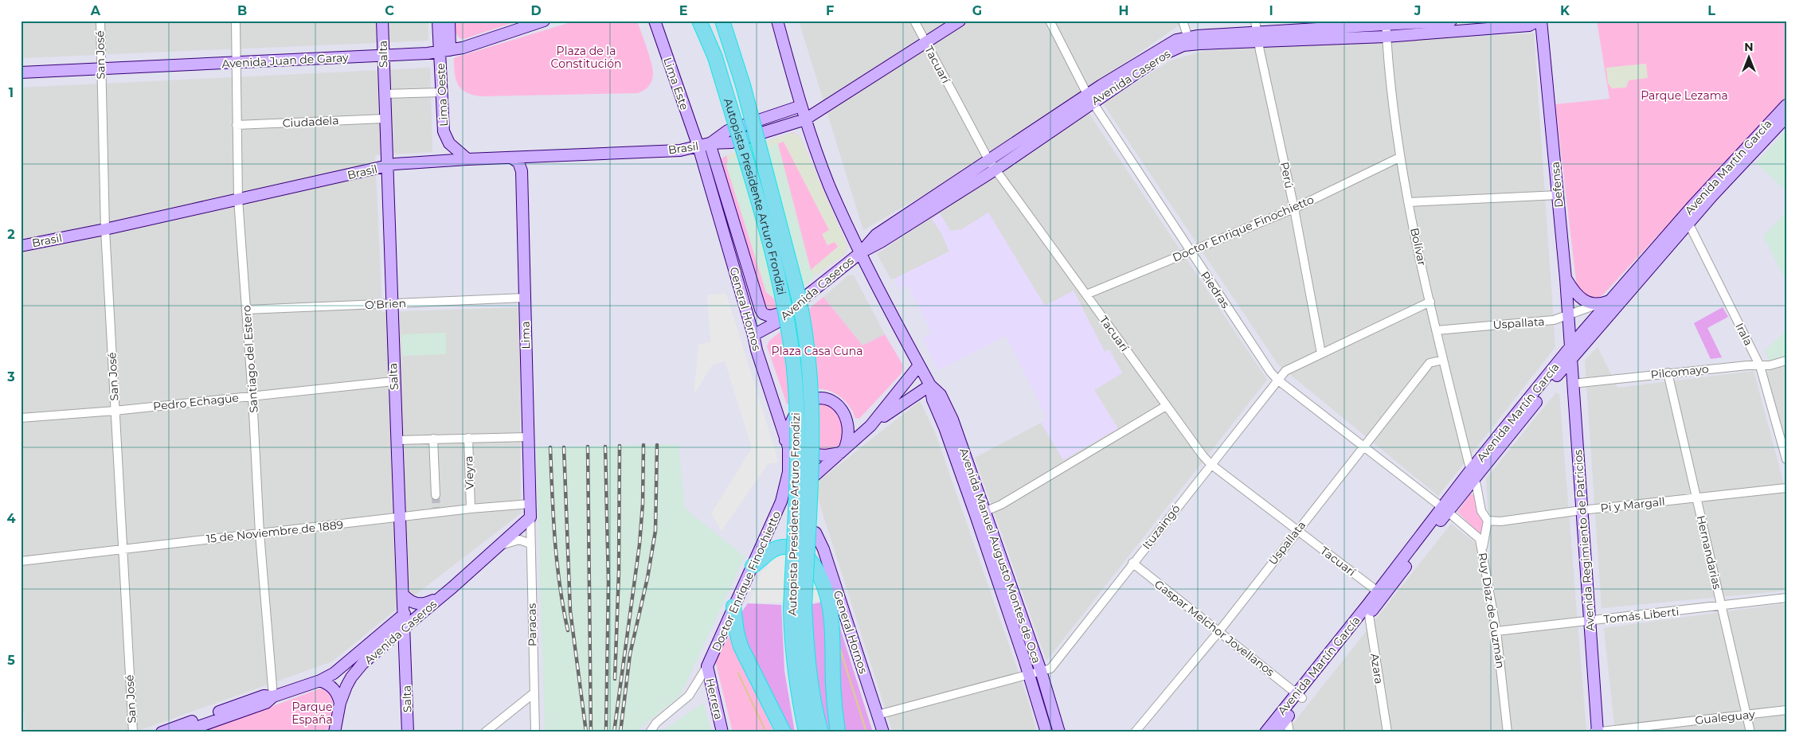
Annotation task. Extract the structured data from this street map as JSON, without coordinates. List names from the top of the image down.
{
  "streets": {
    "highway": ["Autopista Presidente Arturo Frondizi"],
    "main road": [
      "Salta",
      "Avenida Juan de Garay",
      "Avenida Caseros",
      "Lima Este",
      "Lima Oeste",
      "Brasil",
      "Avenida Martín García",
      "Defensa",
      "Doctor Enrique Finochietto",
      "General Hornos",
      "Lima",
      "Avenida Regimiento de Patricios",
      "Avenida Manuel Augusto Montes de Oca",
      "Herrera"
    ],
    "street": [
      "San José",
      "Tacuarí",
      "Ciudadela",
      "Perú",
      "Bolívar",
      "Piedras",
      "O'Brien",
      "Uspallata",
      "Irala",
      "Santiago del Estero",
      "Pilcomayo",
      "Pedro Echagüe",
      "Vieyra",
      "Pi y Margall",
      "Ituzaingó",
      "15 de Noviembre de 1889",
      "Hernandarias",
      "Ruy Díaz de Guzmán",
      "Tomás Liberti",
      "Paracas",
      "Gaspar Melchor Jovellanos",
      "Azara",
      "Gualeguay"
    ]
  },
  "crossings": [
    ["Salta", "Avenida Juan de Garay"],
    ["Salta", "Avenida Caseros"],
    ["Salta", "Ciudadela"],
    ["Salta", "Brasil"],
    ["Salta", "O'Brien"],
    ["Salta", "Pedro Echagüe"],
    ["Salta", "15 de Noviembre de 1889"],
    ["San José", "Avenida Juan de Garay"],
    ["San José", "Brasil"],
    ["San José", "Pedro Echagüe"],
    ["San José", "15 de Noviembre de 1889"],
    ["Avenida Juan de Garay", "Lima Oeste"],
    ["Avenida Juan de Garay", "Santiago del Estero"],
    ["Tacuarí", "Avenida Caseros"],
    ["Tacuarí", "Brasil"],
    ["Tacuarí", "Avenida Martín García"],
    ["Tacuarí", "Doctor Enrique Finochietto"],
    ["Tacuarí", "Uspallata"],
    ["Tacuarí", "Ituzaingó"],
    ["Avenida Caseros", "Perú"],
    ["Avenida Caseros", "Bolívar"],
    ["Avenida Caseros", "Piedras"],
    ["Avenida Caseros", "General Hornos"],
    ["Avenida Caseros", "Lima"],
    ["Avenida Caseros", "Santiago del Estero"],
    ["Avenida Caseros", "Avenida Manuel Augusto Montes de Oca"],
    ["Avenida Caseros", "Paracas"],
    ["Lima Este", "Brasil"],
    ["Lima Este", "General Hornos"],
    ["Lima Oeste", "Brasil"],
    ["Ciudadela", "Santiago del Estero"],
    ["Brasil", "General Hornos"],
    ["Brasil", "Lima"],
    ["Brasil", "Santiago del Estero"],
    ["Brasil", "Avenida Manuel Augusto Montes de Oca"],
    ["Avenida Martín García", "Defensa"],
    ["Avenida Martín García", "Bolívar"],
    ["Avenida Martín García", "Piedras"],
    ["Avenida Martín García", "Irala"],
    ["Avenida Martín García", "Avenida Regimiento de Patricios"],
    ["Avenida Martín García", "Ruy Díaz de Guzmán"],
    ["Avenida Martín García", "Gaspar Melchor Jovellanos"],
    ["Avenida Martín García", "Azara"],
    ["Perú", "Doctor Enrique Finochietto"],
    ["Perú", "Ituzaingó"],
    ["Defensa", "Uspallata"],
    ["Defensa", "Avenida Regimiento de Patricios"],
    ["Doctor Enrique Finochietto", "Bolívar"],
    ["Doctor Enrique Finochietto", "Piedras"],
    ["Doctor Enrique Finochietto", "General Hornos"],
    ["Doctor Enrique Finochietto", "Herrera"],
    ["Bolívar", "Uspallata"],
    ["Bolívar", "Ituzaingó"],
    ["Piedras", "Uspallata"],
    ["Piedras", "Ituzaingó"],
    ["Piedras", "Ruy Díaz de Guzmán"],
    ["O'Brien", "Lima"],
    ["O'Brien", "Santiago del Estero"],
    ["General Hornos", "Ituzaingó"],
    ["Uspallata", "Gaspar Melchor Jovellanos"],
    ["Irala", "Pilcomayo"],
    ["Lima", "15 de Noviembre de 1889"],
    ["Lima", "Paracas"],
    ["Santiago del Estero", "Pedro Echagüe"],
    ["Santiago del Estero", "15 de Noviembre de 1889"],
    ["Pilcomayo", "Avenida Regimiento de Patricios"],
    ["Pilcomayo", "Hernandarias"],
    ["Vieyra", "15 de Noviembre de 1889"],
    ["Pi y Margall", "Avenida Regimiento de Patricios"],
    ["Pi y Margall", "Hernandarias"],
    ["Ituzaingó", "Avenida Manuel Augusto Montes de Oca"],
    ["Ituzaingó", "Gaspar Melchor Jovellanos"],
    ["Avenida Regimiento de Patricios", "Tomás Liberti"],
    ["Avenida Regimiento de Patricios", "Gualeguay"],
    ["Hernandarias", "Tomás Liberti"],
    ["Hernandarias", "Gualeguay"],
    ["Ruy Díaz de Guzmán", "Tomás Liberti"]
  ],
  "parks": [
    "Plaza de la Constitución",
    "Parque Lezama",
    "Plaza Casa Cuna",
    "Parque España"
  ],
  "north": "top",
  "grid": {
    "columns": [
      "A",
      "B",
      "C",
      "D",
      "E",
      "F",
      "G",
      "H",
      "I",
      "J",
      "K",
      "L"
    ],
    "rows": [
      "1",
      "2",
      "3",
      "4",
      "5"
    ]
  }
}
